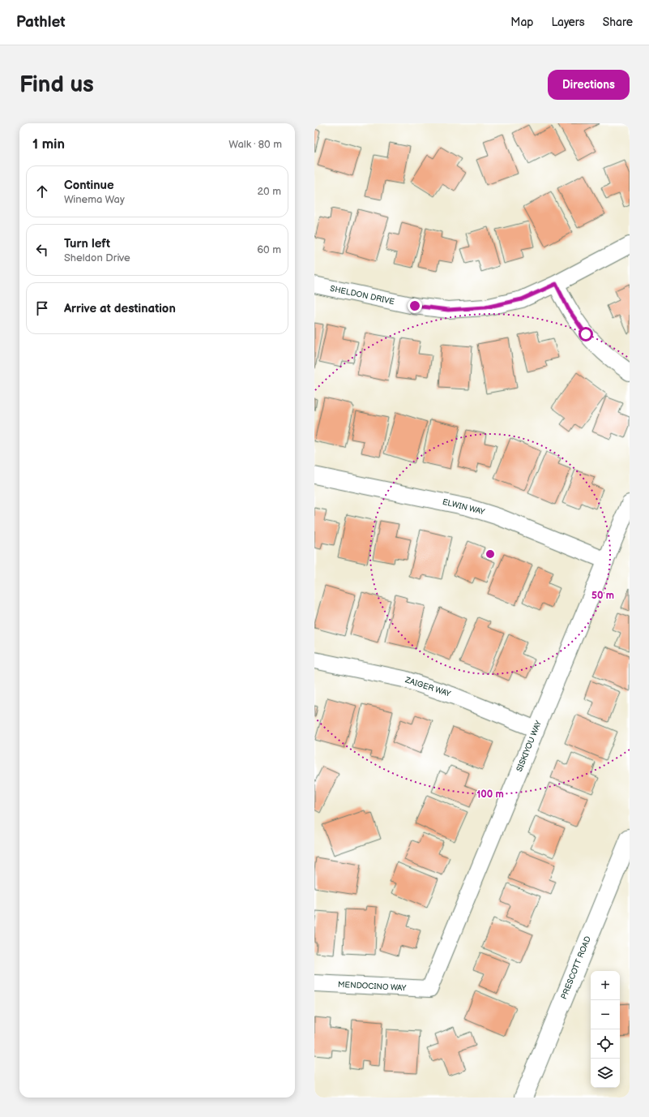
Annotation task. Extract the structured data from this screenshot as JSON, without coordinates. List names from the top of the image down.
{
  "streets": {
    "main road": ["PRESCOTT ROAD"],
    "street": [
      "SHELDON DRIVE",
      "ELWIN WAY",
      "ZAIGER WAY",
      "SISKIYOU WAY",
      "MENDOCINO WAY"
    ]
  },
  "crossings": [
    ["ELWIN WAY", "SISKIYOU WAY"],
    ["ZAIGER WAY", "SISKIYOU WAY"],
    ["SISKIYOU WAY", "MENDOCINO WAY"]
  ],
  "page": {
    "header": "Pathlet",
    "nav": ["Map", "Layers", "Share"],
    "buttons": "Directions",
    "title": "Find us",
    "heading": ["1 min", "Walk · 80 m"],
    "list": [
      ["Continue", "Winema Way", "20 m"],
      ["Turn left", "Sheldon Drive", "60 m"],
      "Arrive at destination"
    ],
    "map_buttons": ["+", "−"]
  },
  "rings": ["50 m", "100 m"]
}
